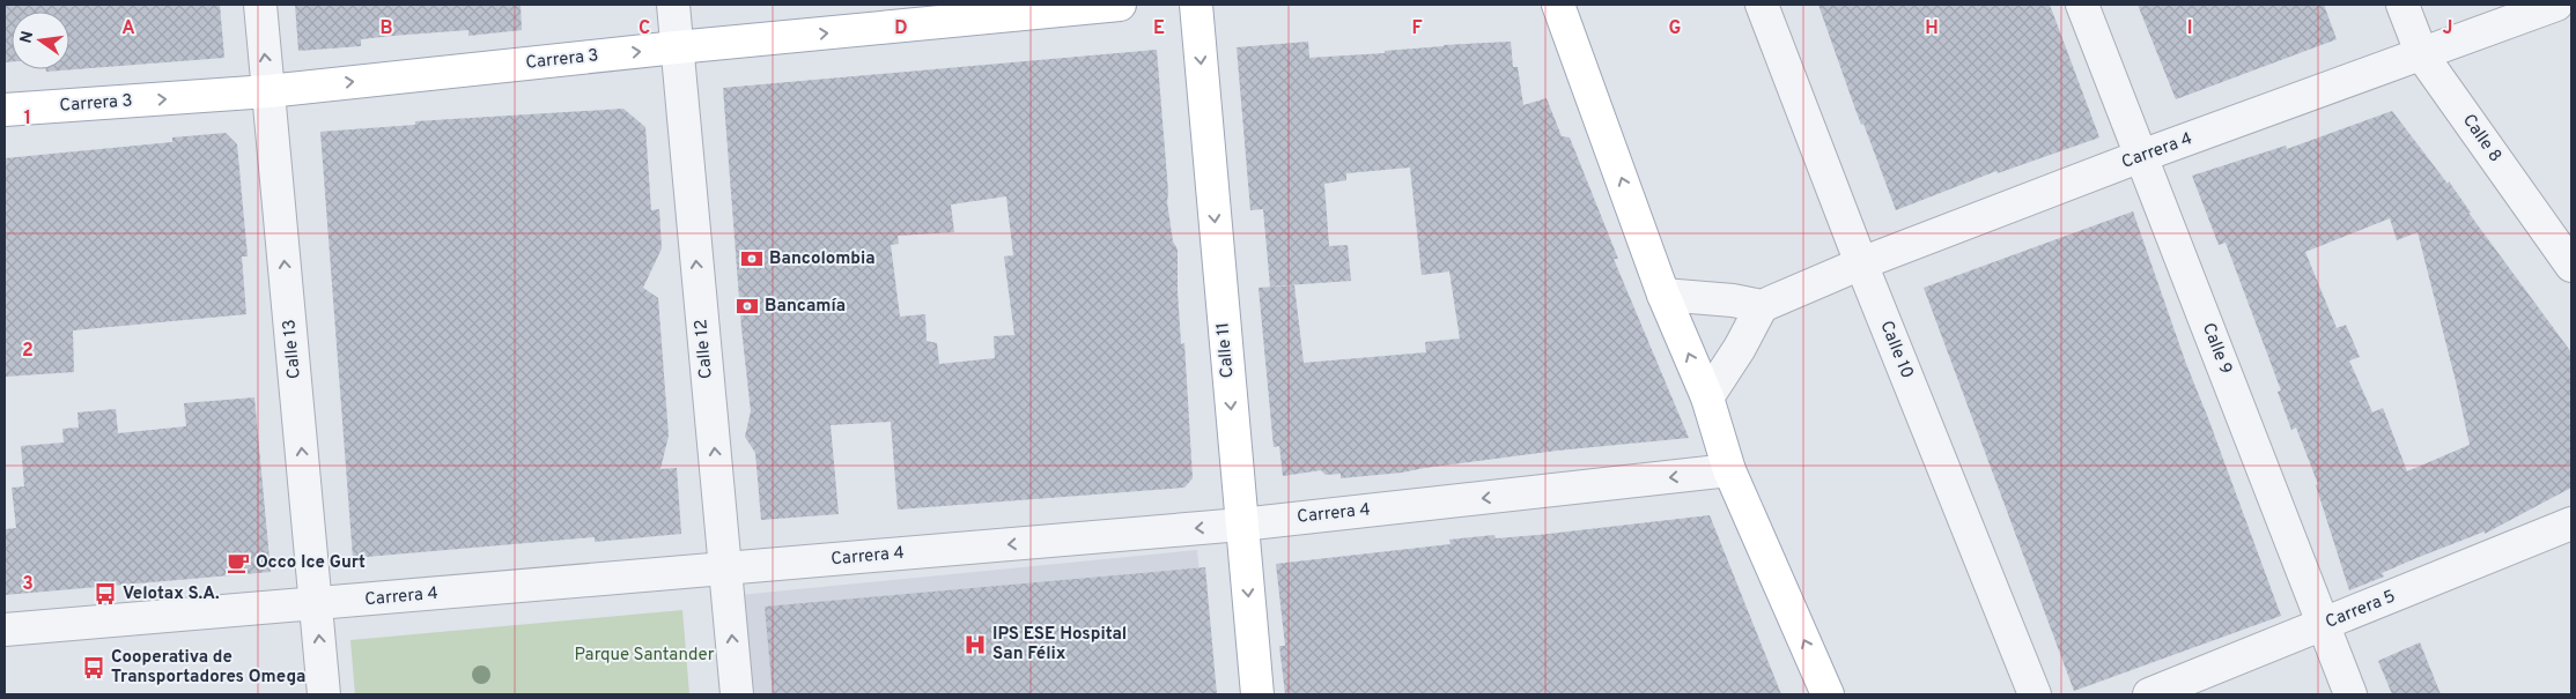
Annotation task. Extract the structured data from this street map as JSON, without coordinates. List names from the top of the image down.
{
  "streets": {
    "main road": ["Carrera 3", "Calle 11"],
    "street": [
      "Calle 8",
      "Carrera 4",
      "Calle 13",
      "Calle 12",
      "Calle 9",
      "Calle 10",
      "Carrera 5"
    ]
  },
  "crossings": [
    ["Carrera 3", "Calle 13"],
    ["Carrera 3", "Calle 12"],
    ["Calle 8", "Carrera 4"],
    ["Carrera 4", "Calle 13"],
    ["Carrera 4", "Calle 12"],
    ["Carrera 4", "Calle 9"],
    ["Carrera 4", "Calle 11"],
    ["Carrera 4", "Calle 10"],
    ["Calle 9", "Carrera 5"]
  ],
  "one_way": [
    "Carrera 3",
    "Carrera 4",
    "Calle 13",
    "Calle 12",
    "Calle 11"
  ],
  "parks": ["Parque Santander"],
  "places": {
    "bank": ["Bancolombia", "Bancamía"],
    "cafe": ["Occo Ice Gurt"],
    "bus stop": ["Velotax S.A.", "Cooperativa de Transportadores Omega"],
    "hospital": ["IPS ESE Hospital San Félix"]
  },
  "north": "left",
  "grid": {
    "columns": [
      "A",
      "B",
      "C",
      "D",
      "E",
      "F",
      "G",
      "H",
      "I",
      "J"
    ],
    "rows": ["1", "2", "3"]
  }
}
